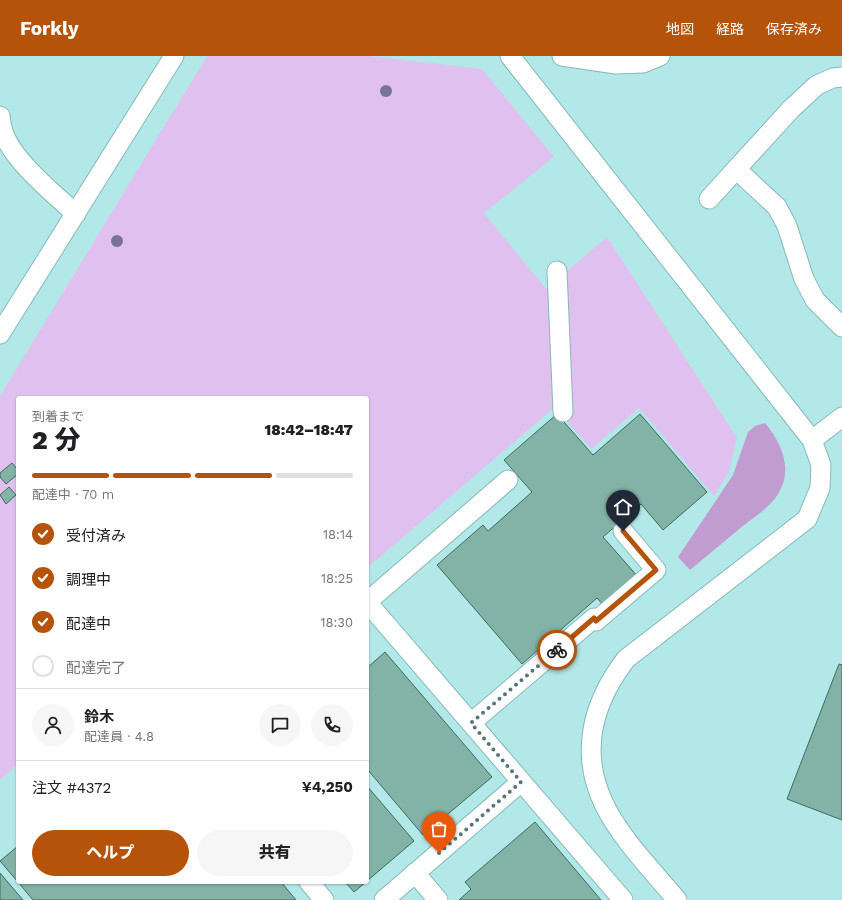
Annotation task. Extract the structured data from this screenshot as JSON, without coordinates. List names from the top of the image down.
{
  "page": {
    "header": "Forkly",
    "nav": ["地図", "経路", "保存済み"],
    "heading": ["2 分", "到着まで", "18:42–18:47"],
    "panel": [
      "鈴木",
      "配達員 · 4.8",
      "注文 #4372",
      "¥4,250"
    ],
    "bar": "配達中 · 70 m",
    "list": [
      ["受付済み", "18:14"],
      ["調理中", "18:25"],
      ["配達中", "18:30"],
      "配達完了"
    ],
    "buttons": ["ヘルプ", "共有"]
  }
}
